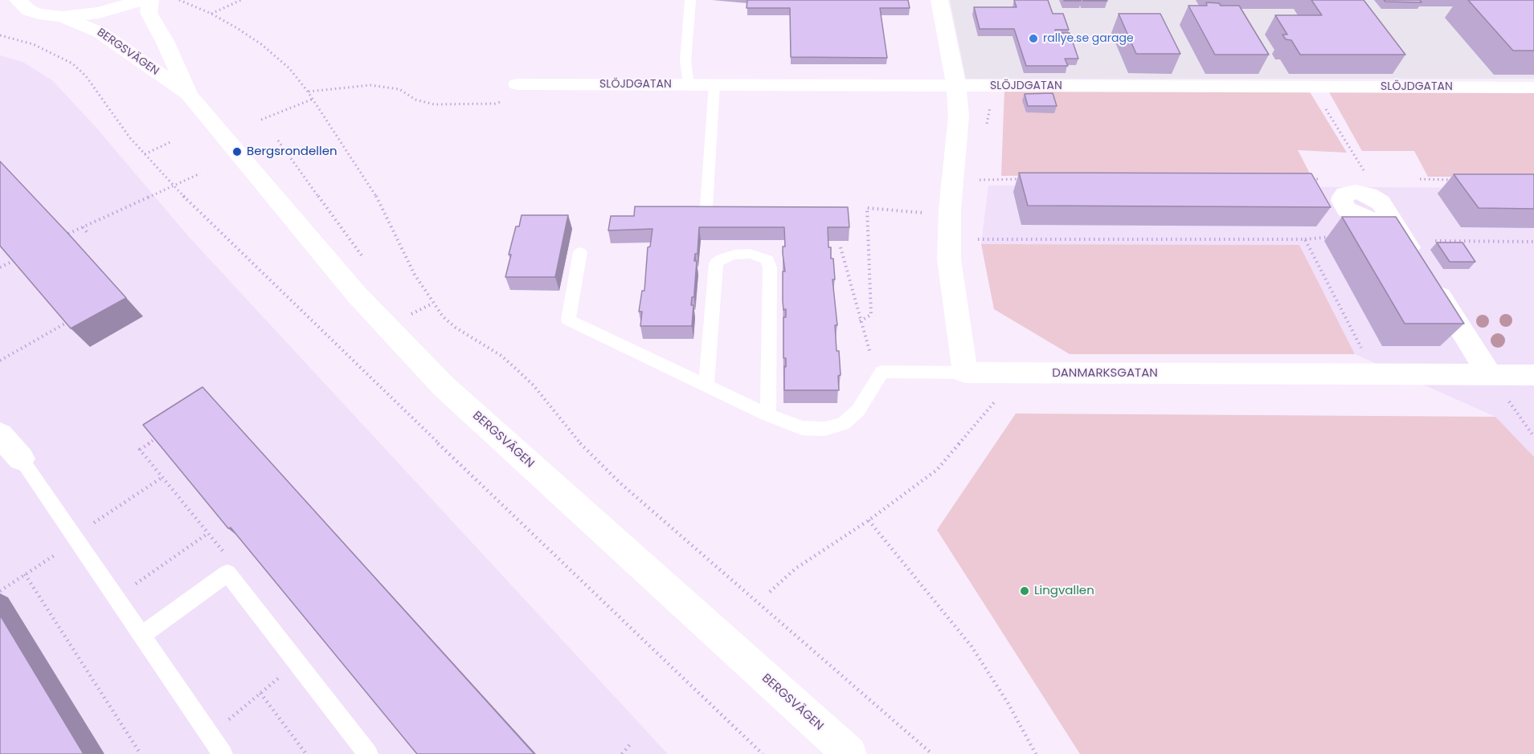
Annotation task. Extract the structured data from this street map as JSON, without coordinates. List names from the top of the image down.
{
  "streets": {
    "street": ["BERGSVÄGEN", "SLÖJDGATAN", "DANMARKSGATAN"]
  },
  "places": ["rallye.se garage", "Bergsrondellen", "Lingvallen"]
}
